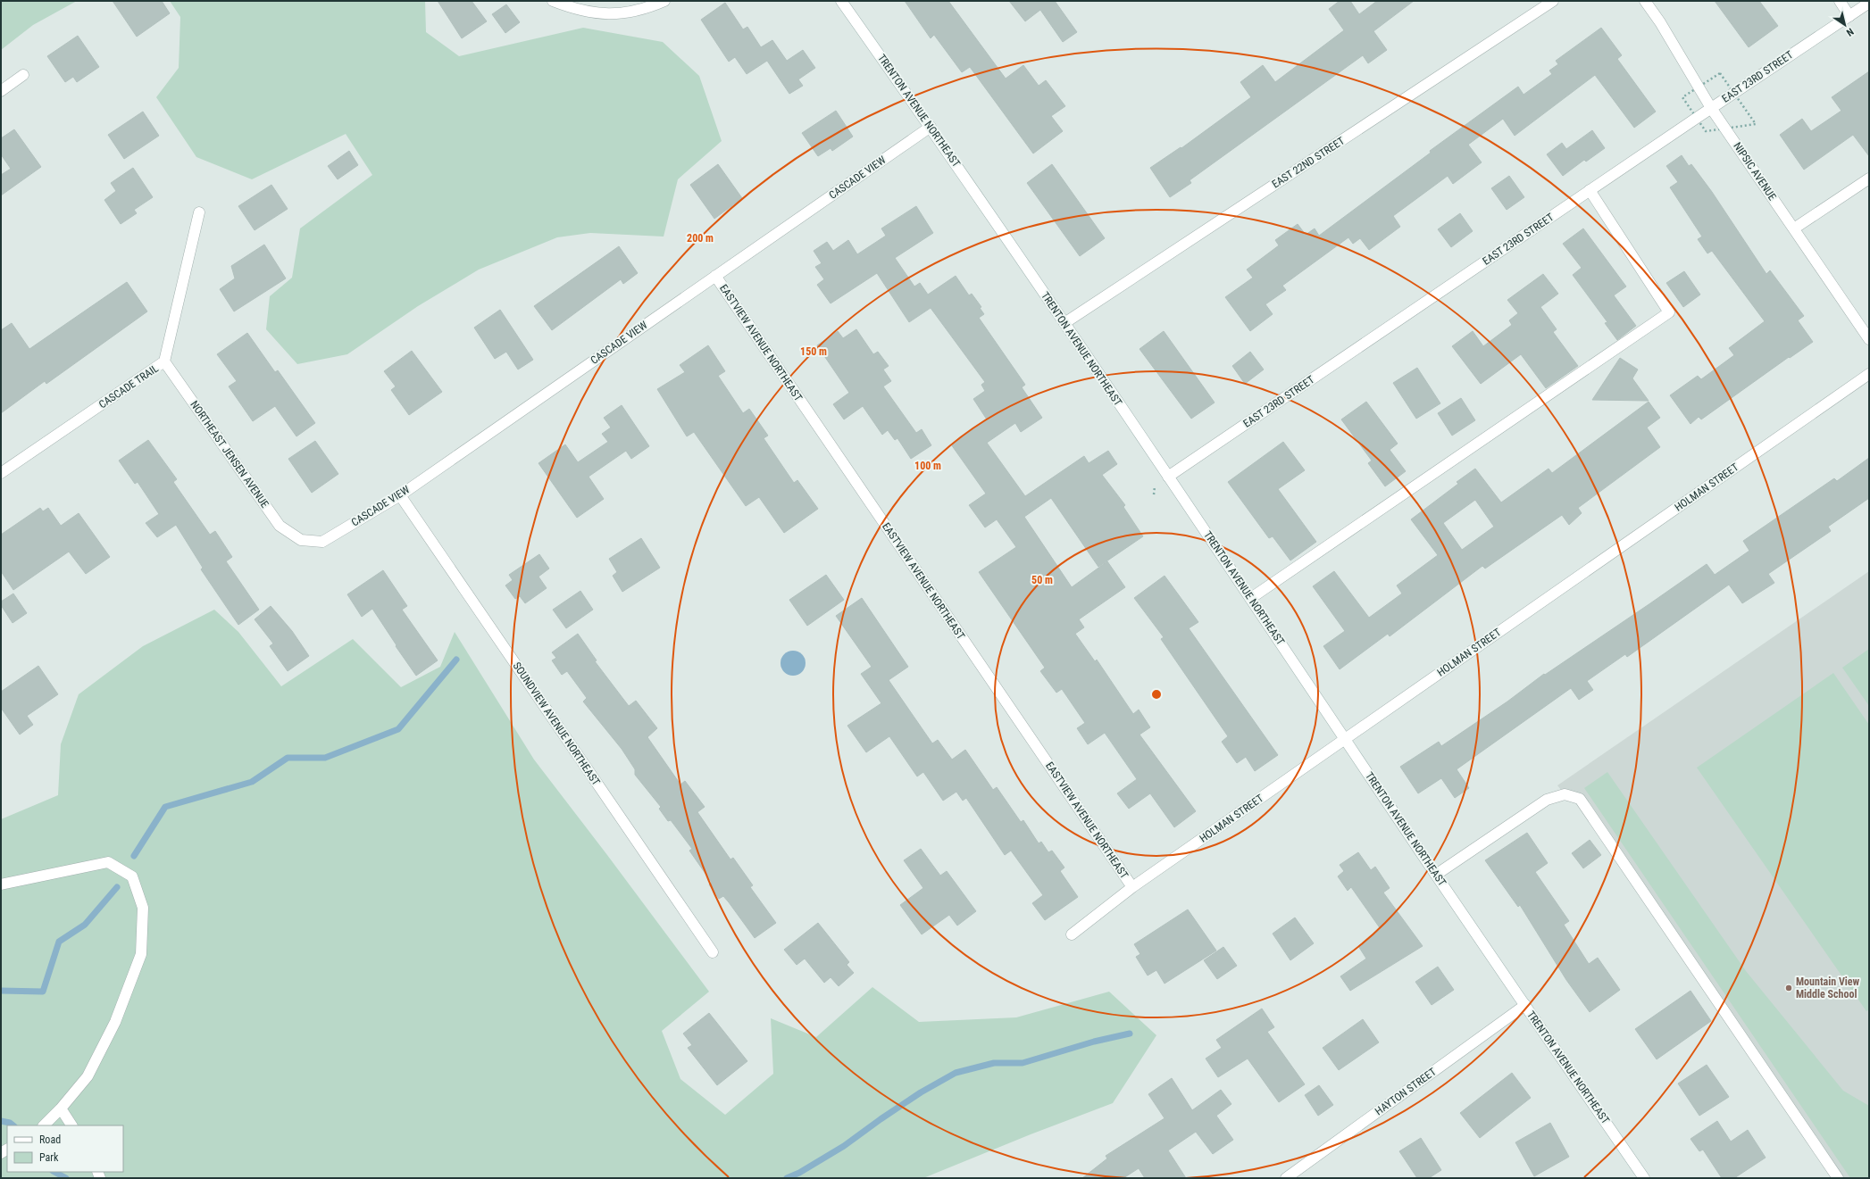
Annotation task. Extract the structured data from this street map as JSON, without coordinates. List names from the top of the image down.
{
  "streets": {
    "street": [
      "EAST 23RD STREET",
      "TRENTON AVENUE NORTHEAST",
      "EAST 22ND STREET",
      "NIPSIC AVENUE",
      "CASCADE VIEW",
      "EASTVIEW AVENUE NORTHEAST",
      "CASCADE TRAIL",
      "NORTHEAST JENSEN AVENUE",
      "HOLMAN STREET",
      "SOUNDVIEW AVENUE NORTHEAST",
      "HAYTON STREET"
    ]
  },
  "crossings": [
    ["EAST 23RD STREET", "TRENTON AVENUE NORTHEAST"],
    ["EAST 23RD STREET", "NIPSIC AVENUE"],
    ["TRENTON AVENUE NORTHEAST", "EAST 22ND STREET"],
    ["TRENTON AVENUE NORTHEAST", "CASCADE VIEW"],
    ["TRENTON AVENUE NORTHEAST", "HOLMAN STREET"],
    ["TRENTON AVENUE NORTHEAST", "HAYTON STREET"],
    ["CASCADE VIEW", "EASTVIEW AVENUE NORTHEAST"],
    ["CASCADE VIEW", "NORTHEAST JENSEN AVENUE"],
    ["CASCADE VIEW", "SOUNDVIEW AVENUE NORTHEAST"],
    ["EASTVIEW AVENUE NORTHEAST", "HOLMAN STREET"],
    ["CASCADE TRAIL", "NORTHEAST JENSEN AVENUE"]
  ],
  "places": ["Mountain View Middle School"],
  "legend": ["Road", "Park"],
  "north": "bottom right",
  "rings": [
    "200 m",
    "150 m",
    "100 m",
    "50 m"
  ]
}
